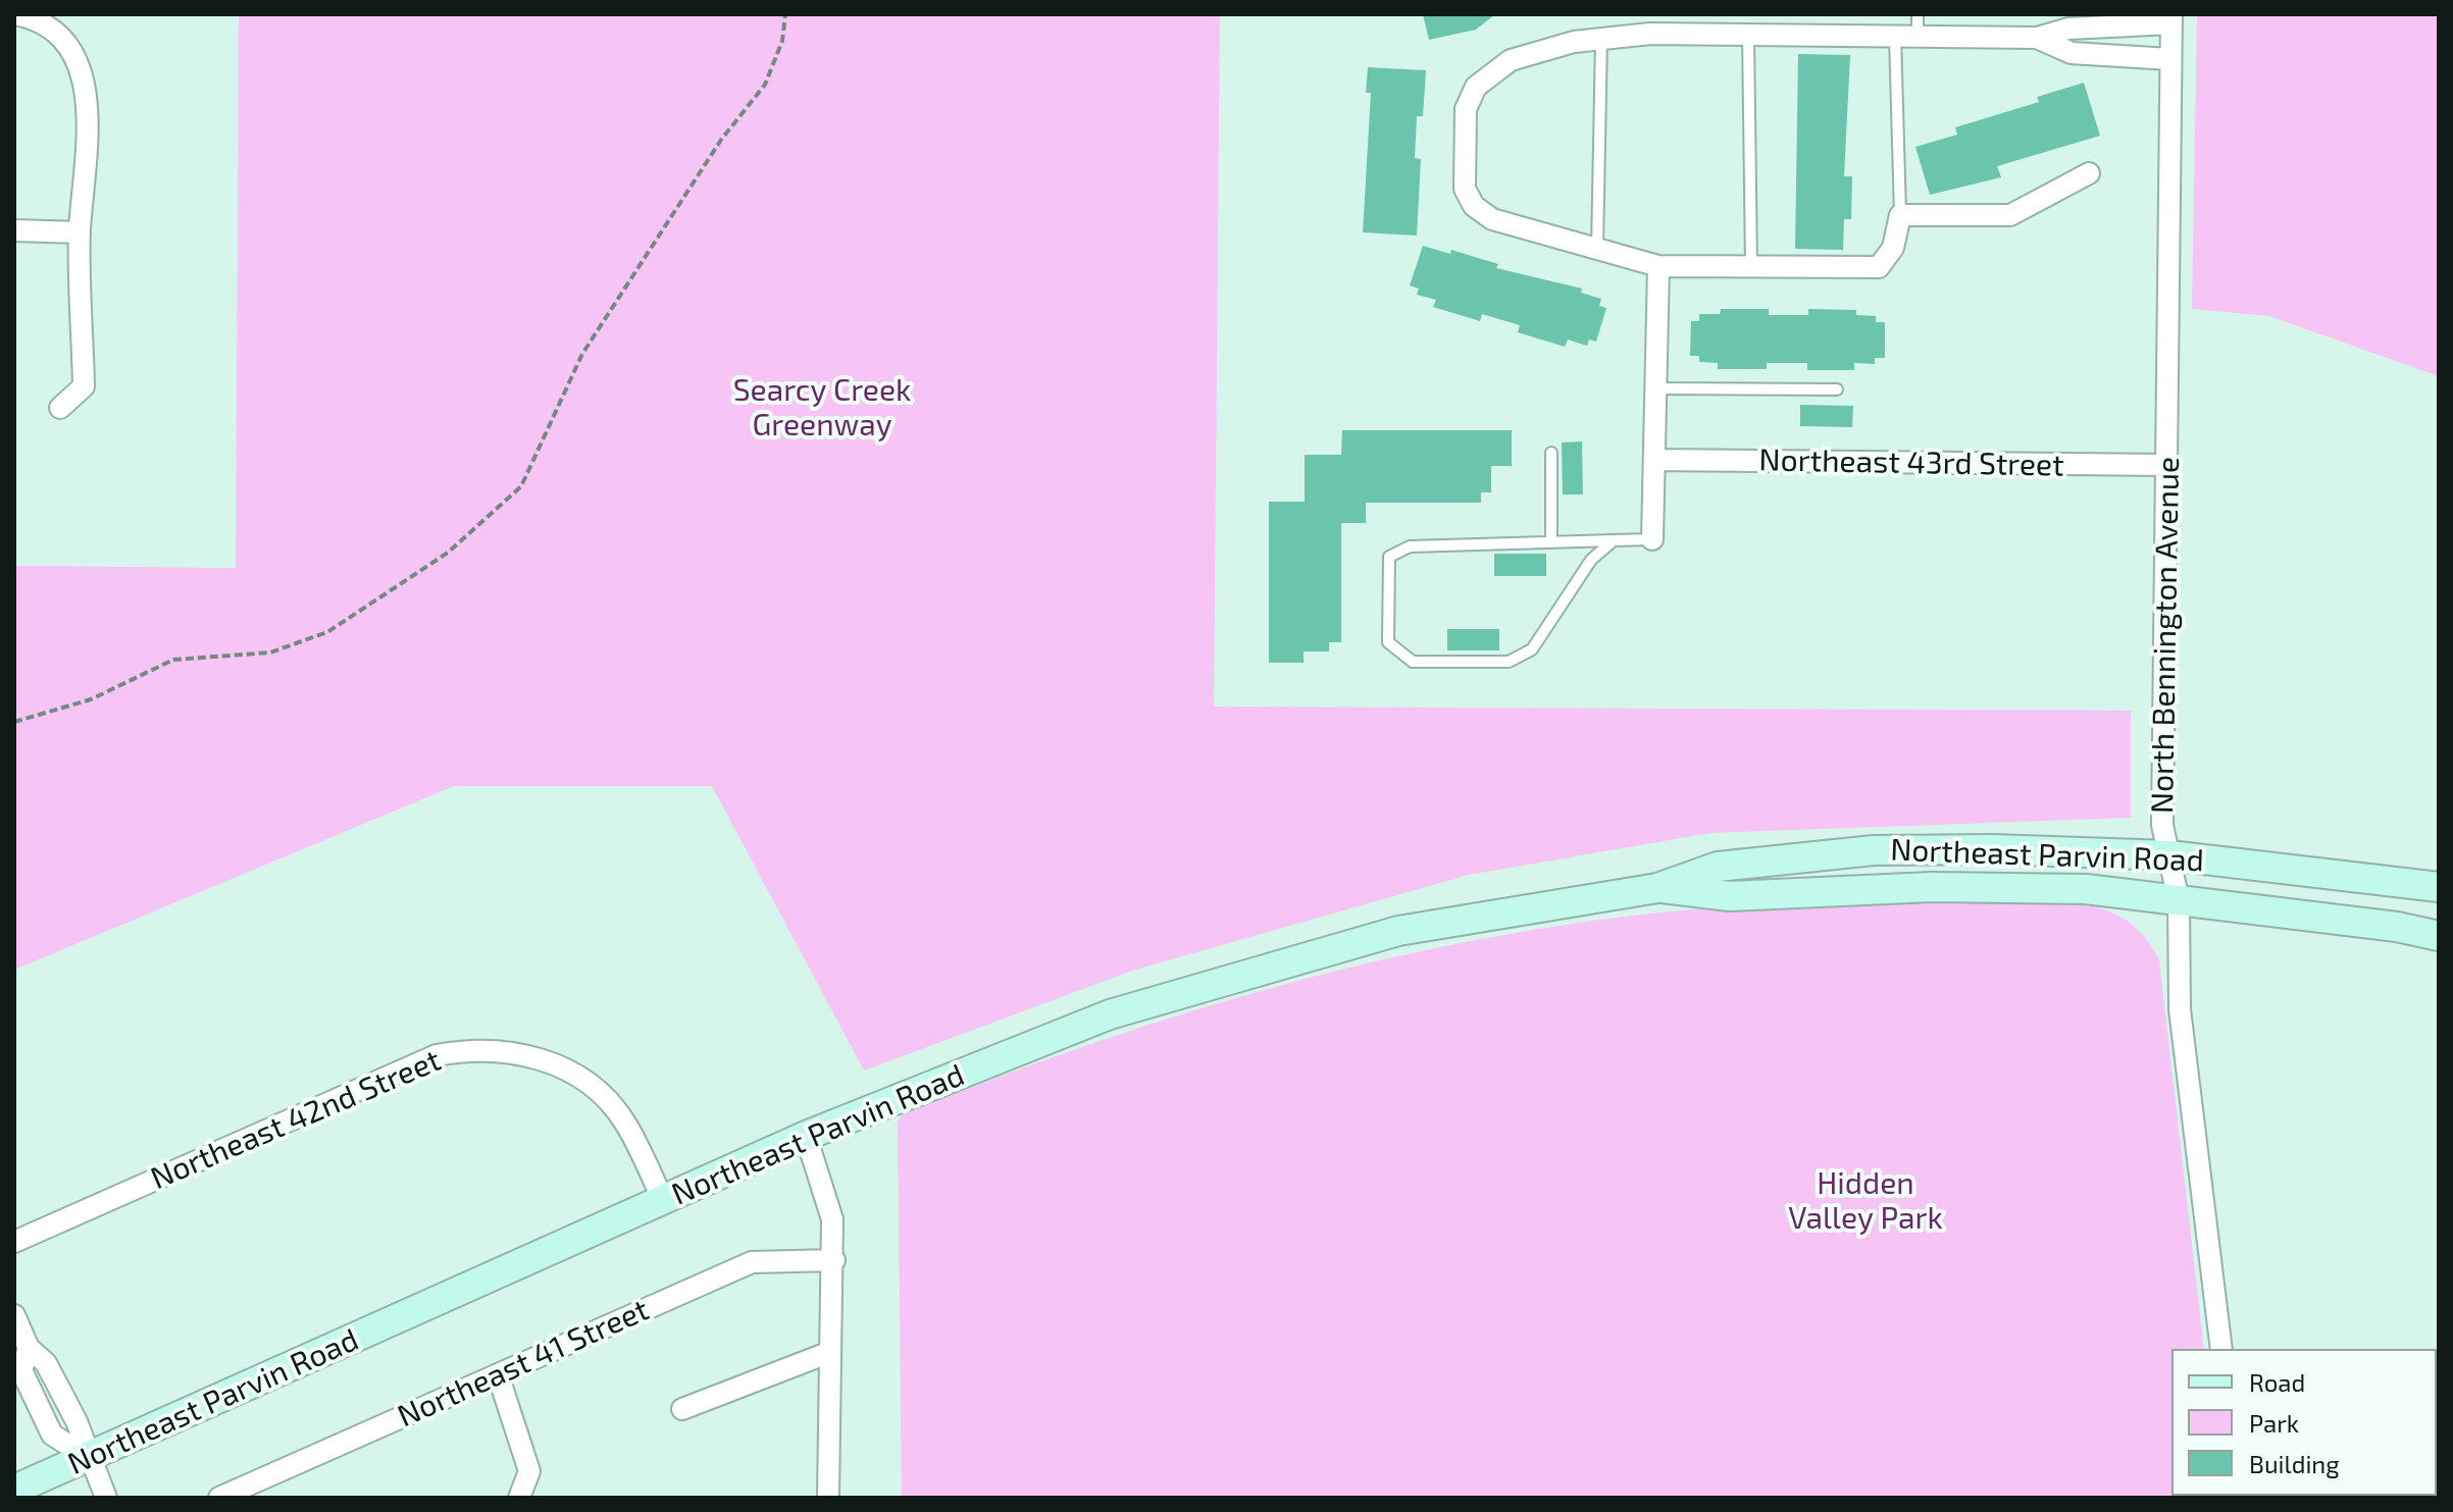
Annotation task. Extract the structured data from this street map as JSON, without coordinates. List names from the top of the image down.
{
  "streets": {
    "main road": ["Northeast Parvin Road"],
    "street": [
      "Northeast 43rd Street",
      "North Bennington Avenue",
      "Northeast 42nd Street",
      "Northeast 41 Street"
    ]
  },
  "crossings": [
    ["Northeast 43rd Street", "North Bennington Avenue"],
    ["North Bennington Avenue", "Northeast Parvin Road"],
    ["Northeast Parvin Road", "Northeast 42nd Street"]
  ],
  "parks": ["Searcy Creek Greenway", "Hidden Valley Park"],
  "legend": ["Road", "Park", "Building"]
}
